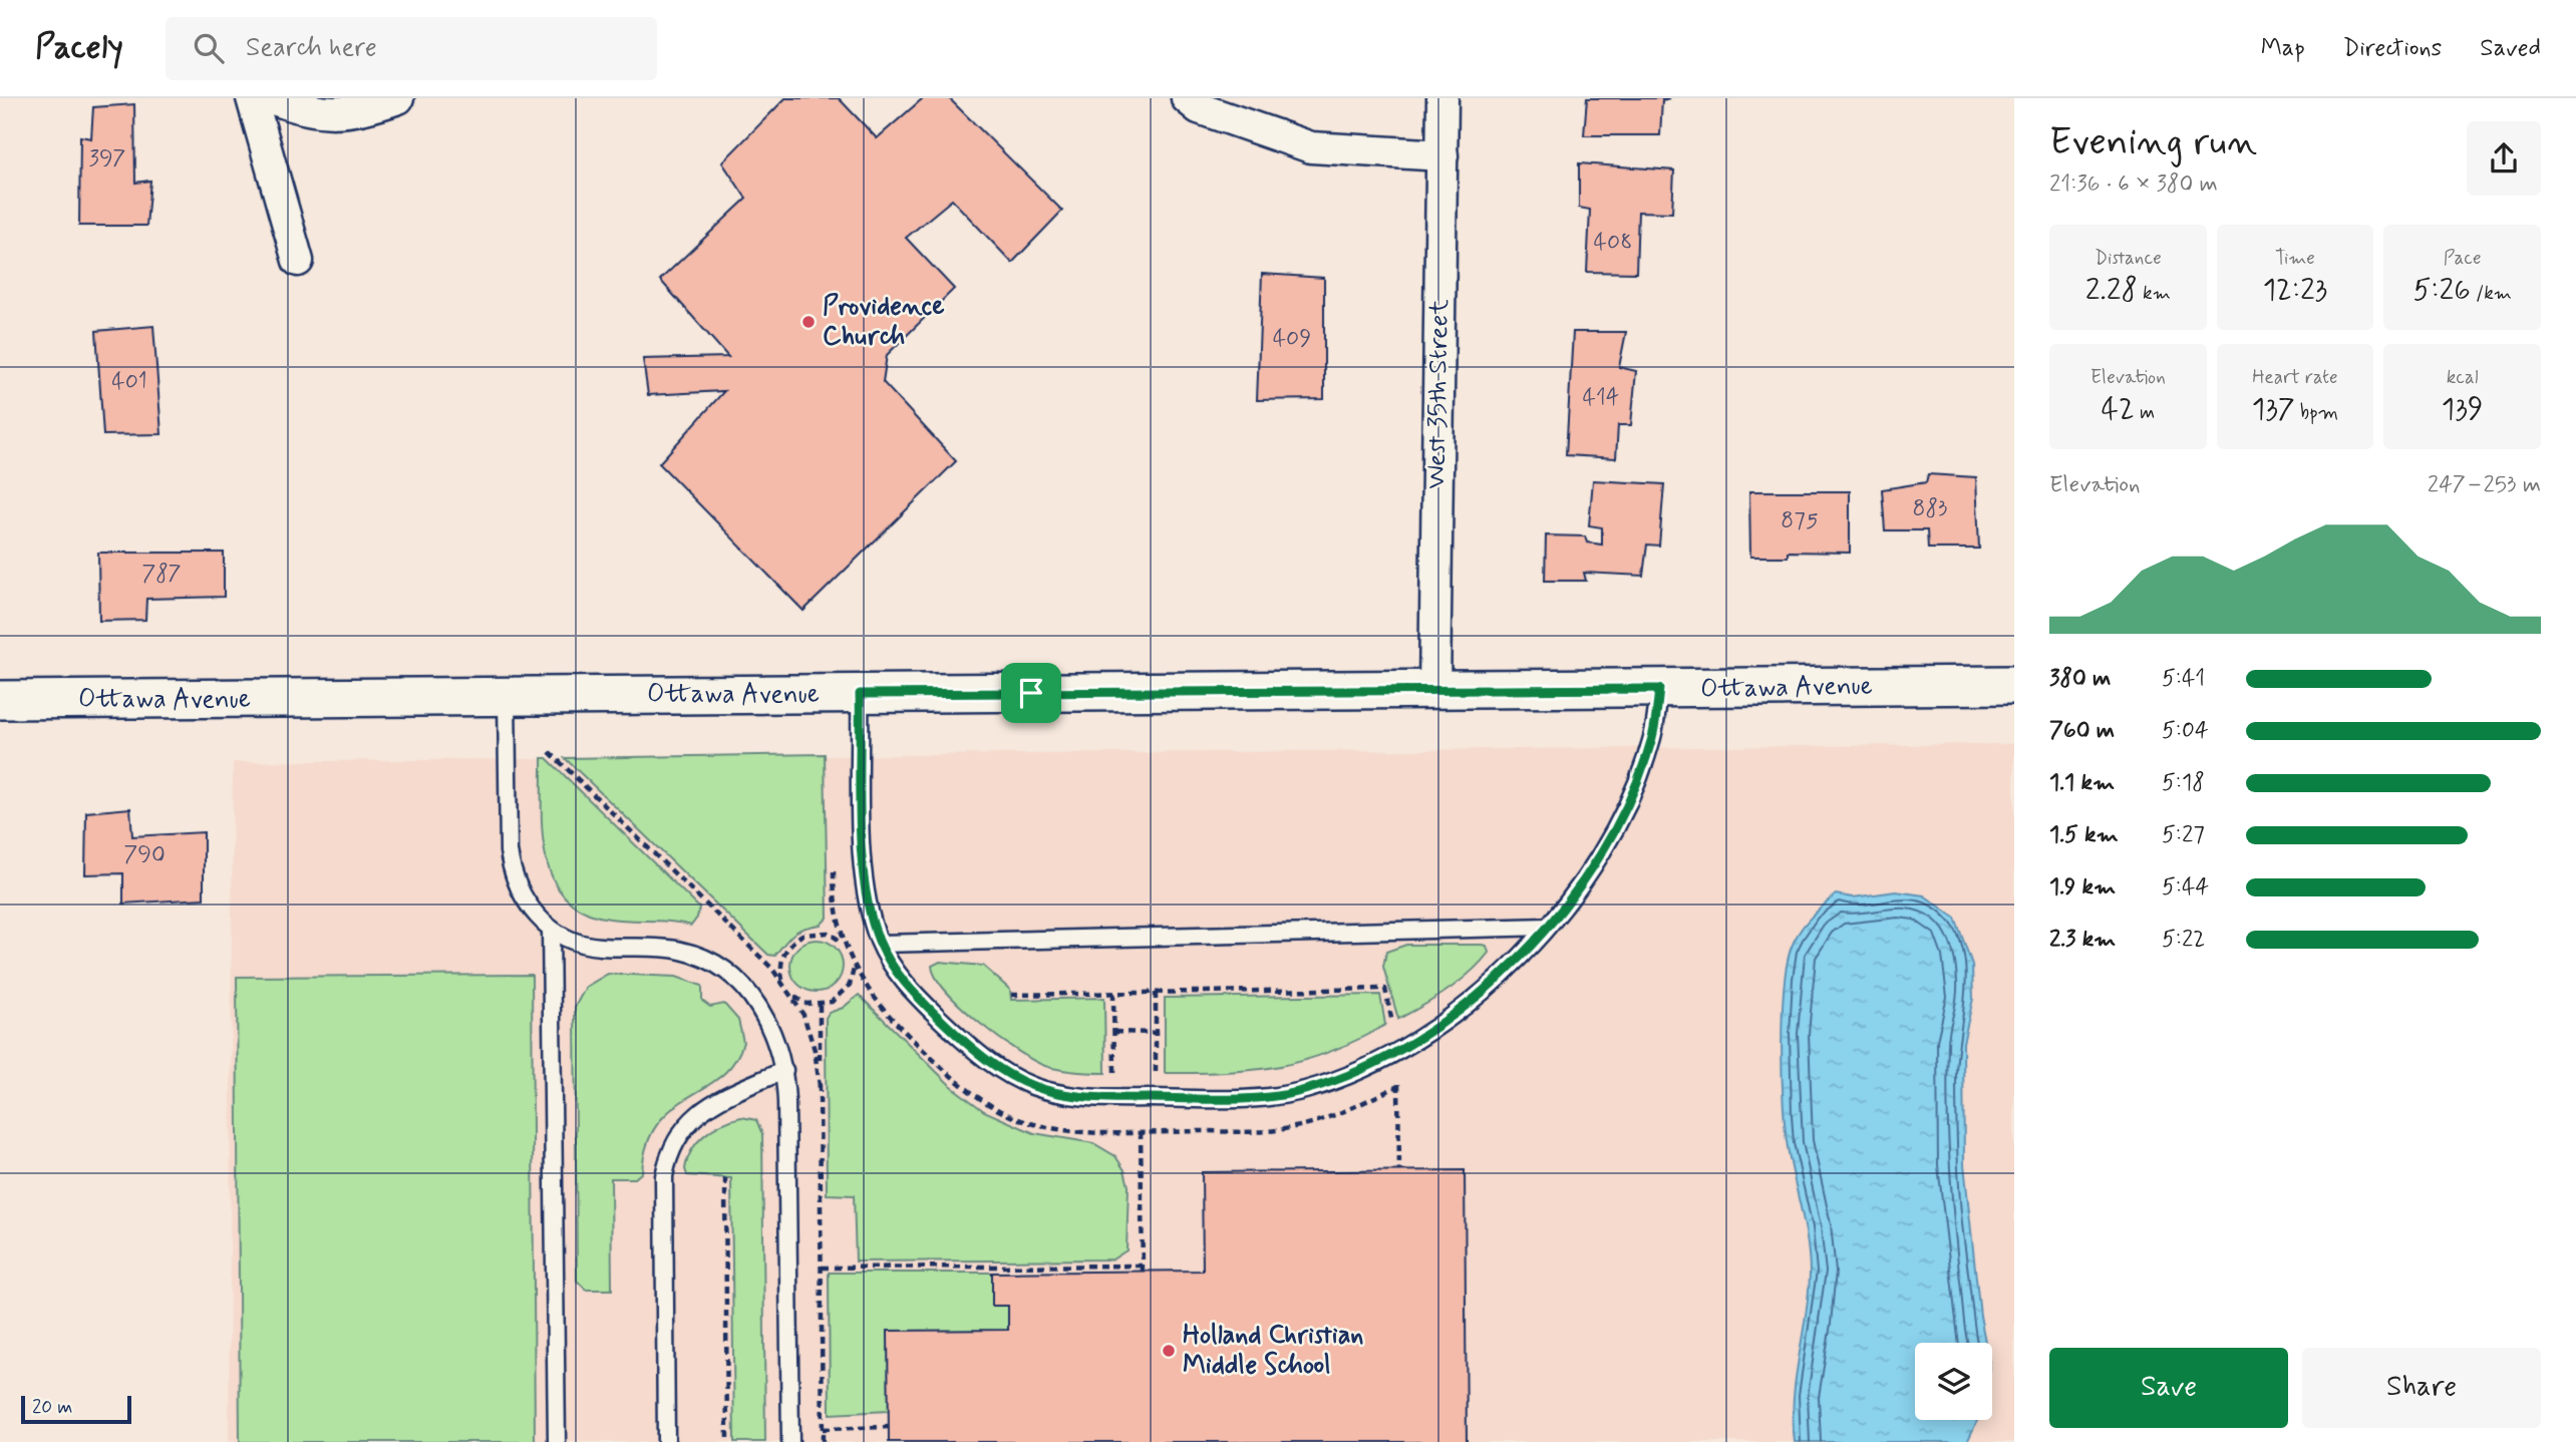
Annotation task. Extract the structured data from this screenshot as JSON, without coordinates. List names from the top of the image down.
{
  "streets": {
    "street": ["West 35th Street", "Ottawa Avenue"]
  },
  "crossings": [
    ["West 35th Street", "Ottawa Avenue"]
  ],
  "places": ["Providence Church", "Holland Christian Middle School"],
  "house_numbers": [
    "397",
    "408",
    "409",
    "401",
    "414",
    "883",
    "875",
    "787",
    "790"
  ],
  "scale_bar": "20 m",
  "page": {
    "header": "Pacely",
    "search": "Search here",
    "nav": ["Map", "Directions", "Saved"],
    "heading": ["Evening run", "21:36 · 6 × 380 m"],
    "stats": [
      ["Distance", "2.28 km"],
      ["Time", "12:23"],
      ["Pace", "5:26 /km"],
      ["Elevation", "42 m"],
      ["Heart rate", "137 bpm"],
      ["kcal", "139"]
    ],
    "chart": ["Elevation", "247–253 m"],
    "list": [
      {
        "name": "380 m",
        "note": "5:41"
      },
      {
        "name": "760 m",
        "note": "5:04"
      },
      {
        "name": "1.1 km",
        "note": "5:18"
      },
      {
        "name": "1.5 km",
        "note": "5:27"
      },
      {
        "name": "1.9 km",
        "note": "5:44"
      },
      {
        "name": "2.3 km",
        "note": "5:22"
      }
    ],
    "buttons": ["Save", "Share"],
    "scale": "20 m"
  }
}
